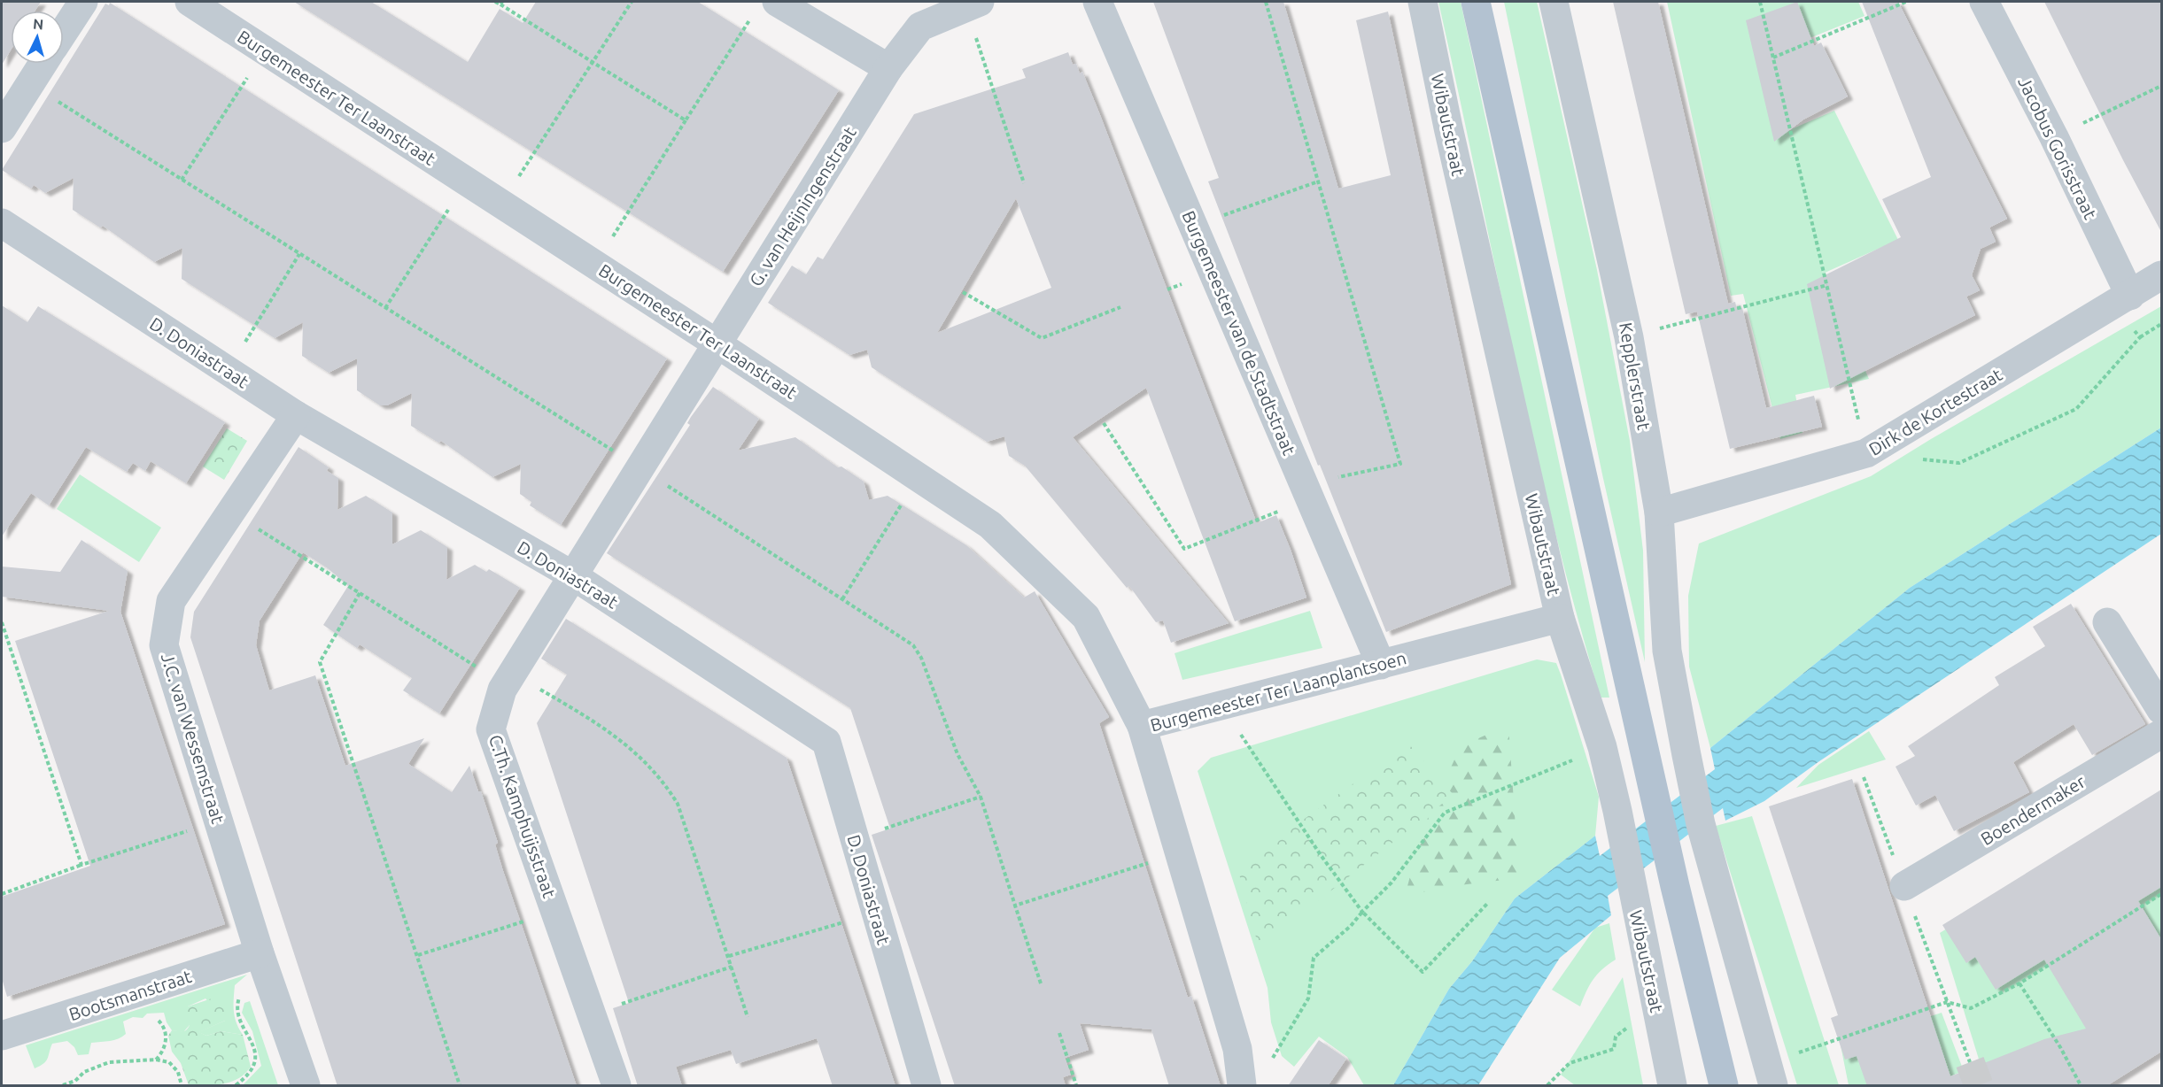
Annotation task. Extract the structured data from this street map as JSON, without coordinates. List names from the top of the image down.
{
  "streets": {
    "street": [
      "Burgemeester Ter Laanstraat",
      "Wibautstraat",
      "Jacobus Gorisstraat",
      "G. van Heijningenstraat",
      "Burgemeester van de Stadtstraat",
      "D. Doniastraat",
      "Kepplerstraat",
      "Dirk de Kortestraat",
      "Burgemeester Ter Laanplantsoen",
      "J.C. van Wessemstraat",
      "Boendermaker",
      "C.Th. Kamphuijsstraat",
      "Bootsmanstraat"
    ]
  },
  "crossings": [
    ["Burgemeester Ter Laanstraat", "G. van Heijningenstraat"],
    ["Burgemeester Ter Laanstraat", "Burgemeester Ter Laanplantsoen"],
    ["Burgemeester Ter Laanstraat", "C.Th. Kamphuijsstraat"],
    ["Wibautstraat", "Burgemeester Ter Laanplantsoen"],
    ["Jacobus Gorisstraat", "Dirk de Kortestraat"],
    ["G. van Heijningenstraat", "C.Th. Kamphuijsstraat"],
    ["Burgemeester van de Stadtstraat", "Burgemeester Ter Laanplantsoen"],
    ["D. Doniastraat", "J.C. van Wessemstraat"],
    ["D. Doniastraat", "C.Th. Kamphuijsstraat"],
    ["Kepplerstraat", "Dirk de Kortestraat"],
    ["J.C. van Wessemstraat", "Bootsmanstraat"]
  ],
  "north": "top"
}
